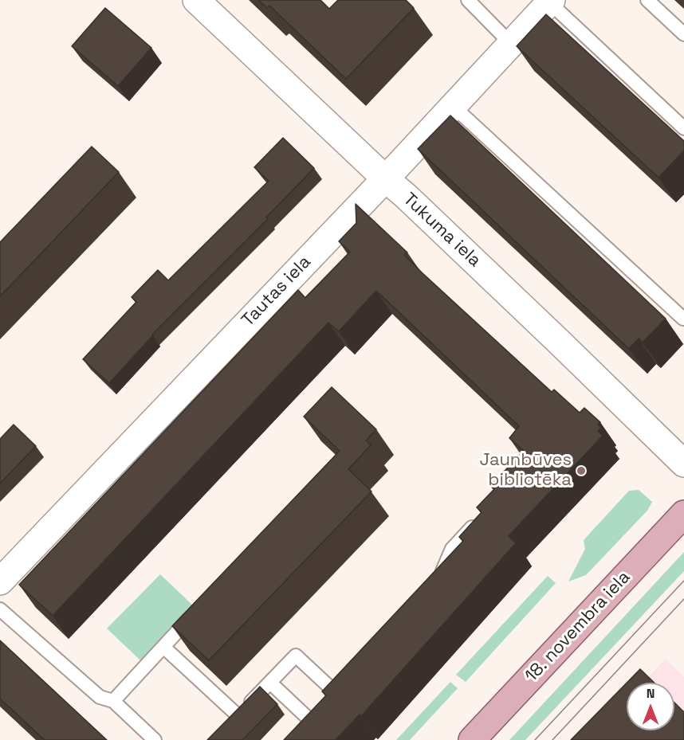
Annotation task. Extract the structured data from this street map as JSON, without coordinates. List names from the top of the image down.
{
  "streets": {
    "main road": ["18. novembra iela"],
    "street": ["Tukuma iela", "Tautas iela"]
  },
  "crossings": [
    ["Tukuma iela", "Tautas iela"]
  ],
  "places": ["Jaunbūves bibliotēka"],
  "north": "top"
}
